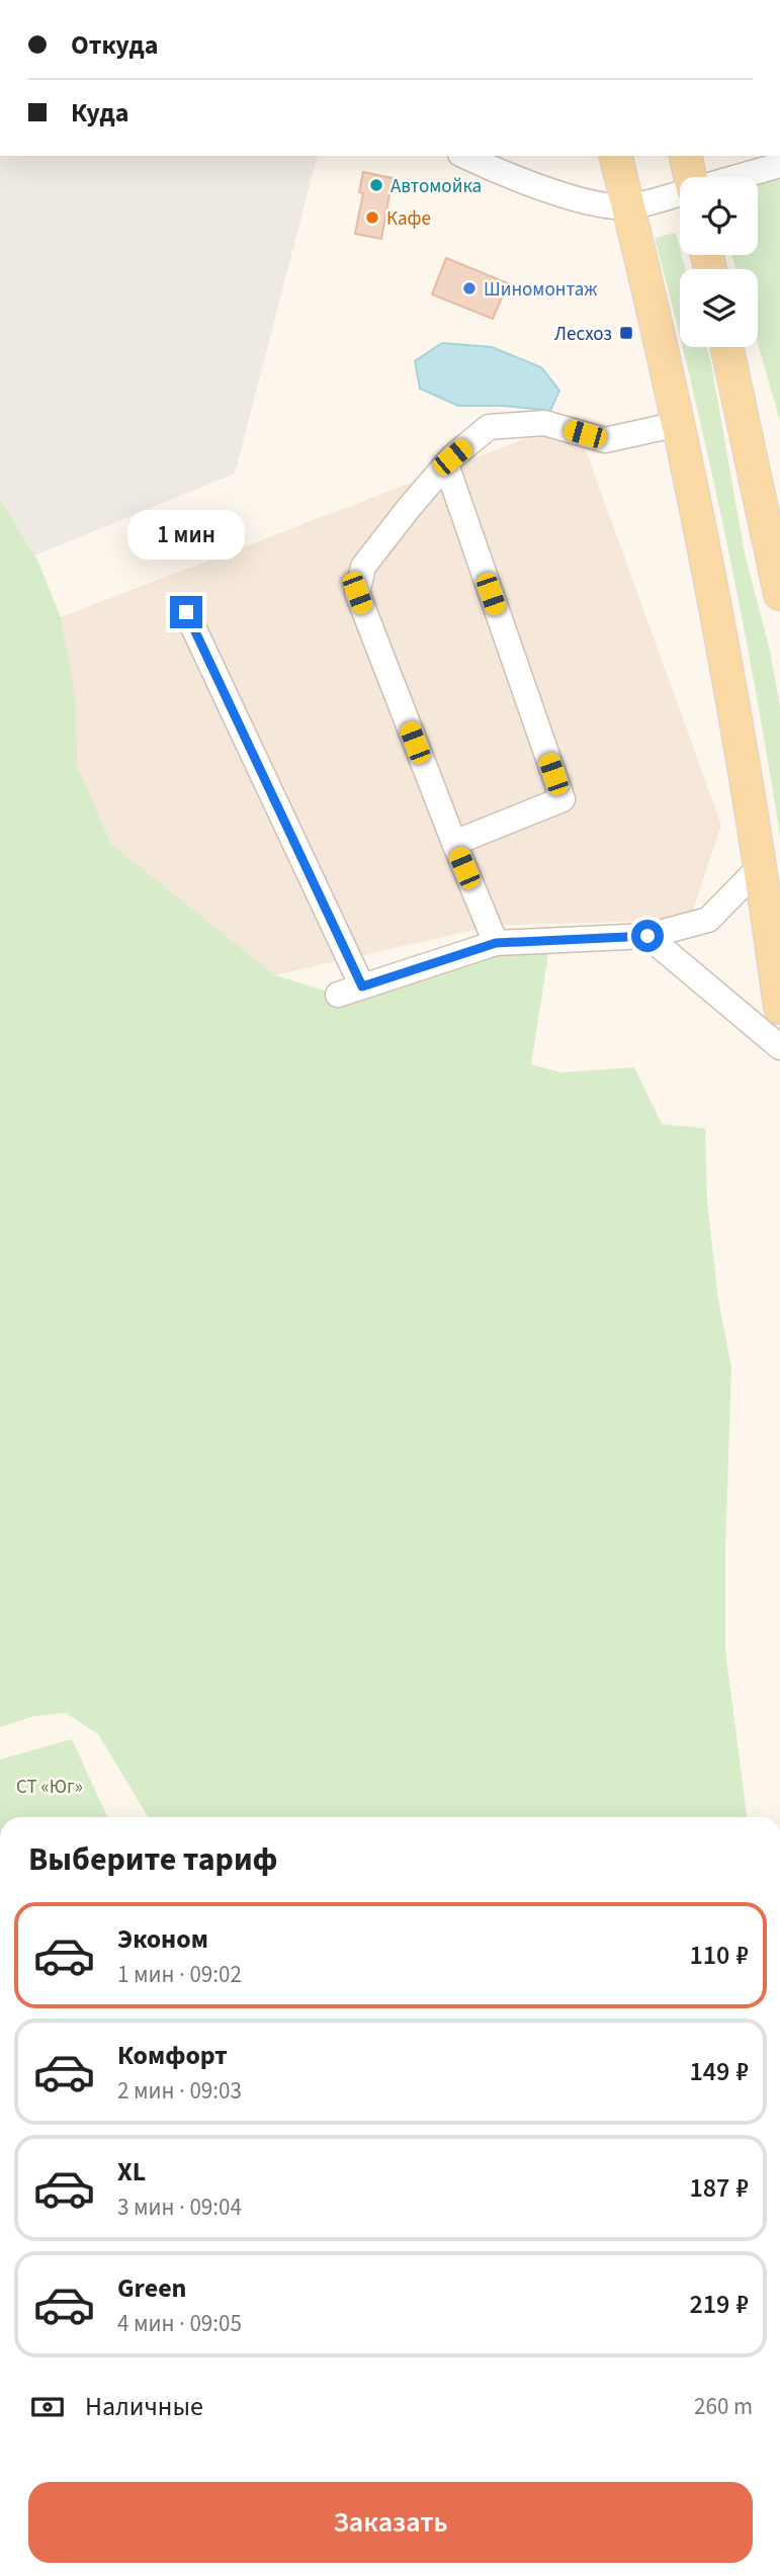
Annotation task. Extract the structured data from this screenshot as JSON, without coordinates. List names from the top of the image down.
{
  "parks": ["СТ «Юг»"],
  "places": {
    "other": ["Автомойка", "Кафе", "Шиномонтаж"],
    "transit": ["Лесхоз"]
  },
  "page": {
    "banner": ["Откуда", "Куда"],
    "bubble": "1 мин",
    "heading": "Выберите тариф",
    "list": [
      {
        "name": "Эконом",
        "note": "1 мин · 09:02",
        "value": "110 ₽"
      },
      {
        "name": "Комфорт",
        "note": "2 мин · 09:03",
        "value": "149 ₽"
      },
      {
        "name": "XL",
        "note": "3 мин · 09:04",
        "value": "187 ₽"
      },
      {
        "name": "Green",
        "note": "4 мин · 09:05",
        "value": "219 ₽"
      }
    ],
    "pay": ["Наличные", "260 m"],
    "buttons": "Заказать"
  }
}
